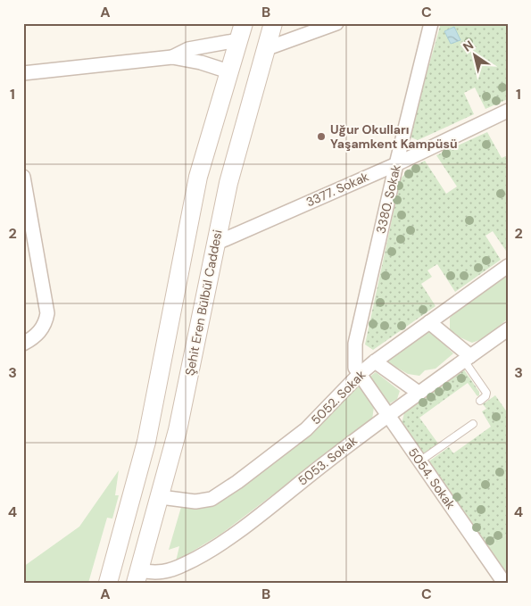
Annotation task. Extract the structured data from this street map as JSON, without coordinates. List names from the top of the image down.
{
  "streets": {
    "main road": ["Şehit Eren Bülbül Caddesi"],
    "street": [
      "3377. Sokak",
      "3380. Sokak",
      "5052. Sokak",
      "5053. Sokak",
      "5054. Sokak"
    ]
  },
  "crossings": [
    ["3377. Sokak", "3380. Sokak"],
    ["3377. Sokak", "Şehit Eren Bülbül Caddesi"],
    ["3380. Sokak", "5052. Sokak"],
    ["3380. Sokak", "5054. Sokak"],
    ["Şehit Eren Bülbül Caddesi", "5052. Sokak"],
    ["Şehit Eren Bülbül Caddesi", "5053. Sokak"],
    ["5052. Sokak", "5054. Sokak"],
    ["5053. Sokak", "5054. Sokak"]
  ],
  "places": ["Uğur Okulları Yaşamkent Kampüsü"],
  "north": "top left",
  "grid": {
    "columns": ["A", "B", "C"],
    "rows": [
      "1",
      "2",
      "3",
      "4"
    ]
  }
}
